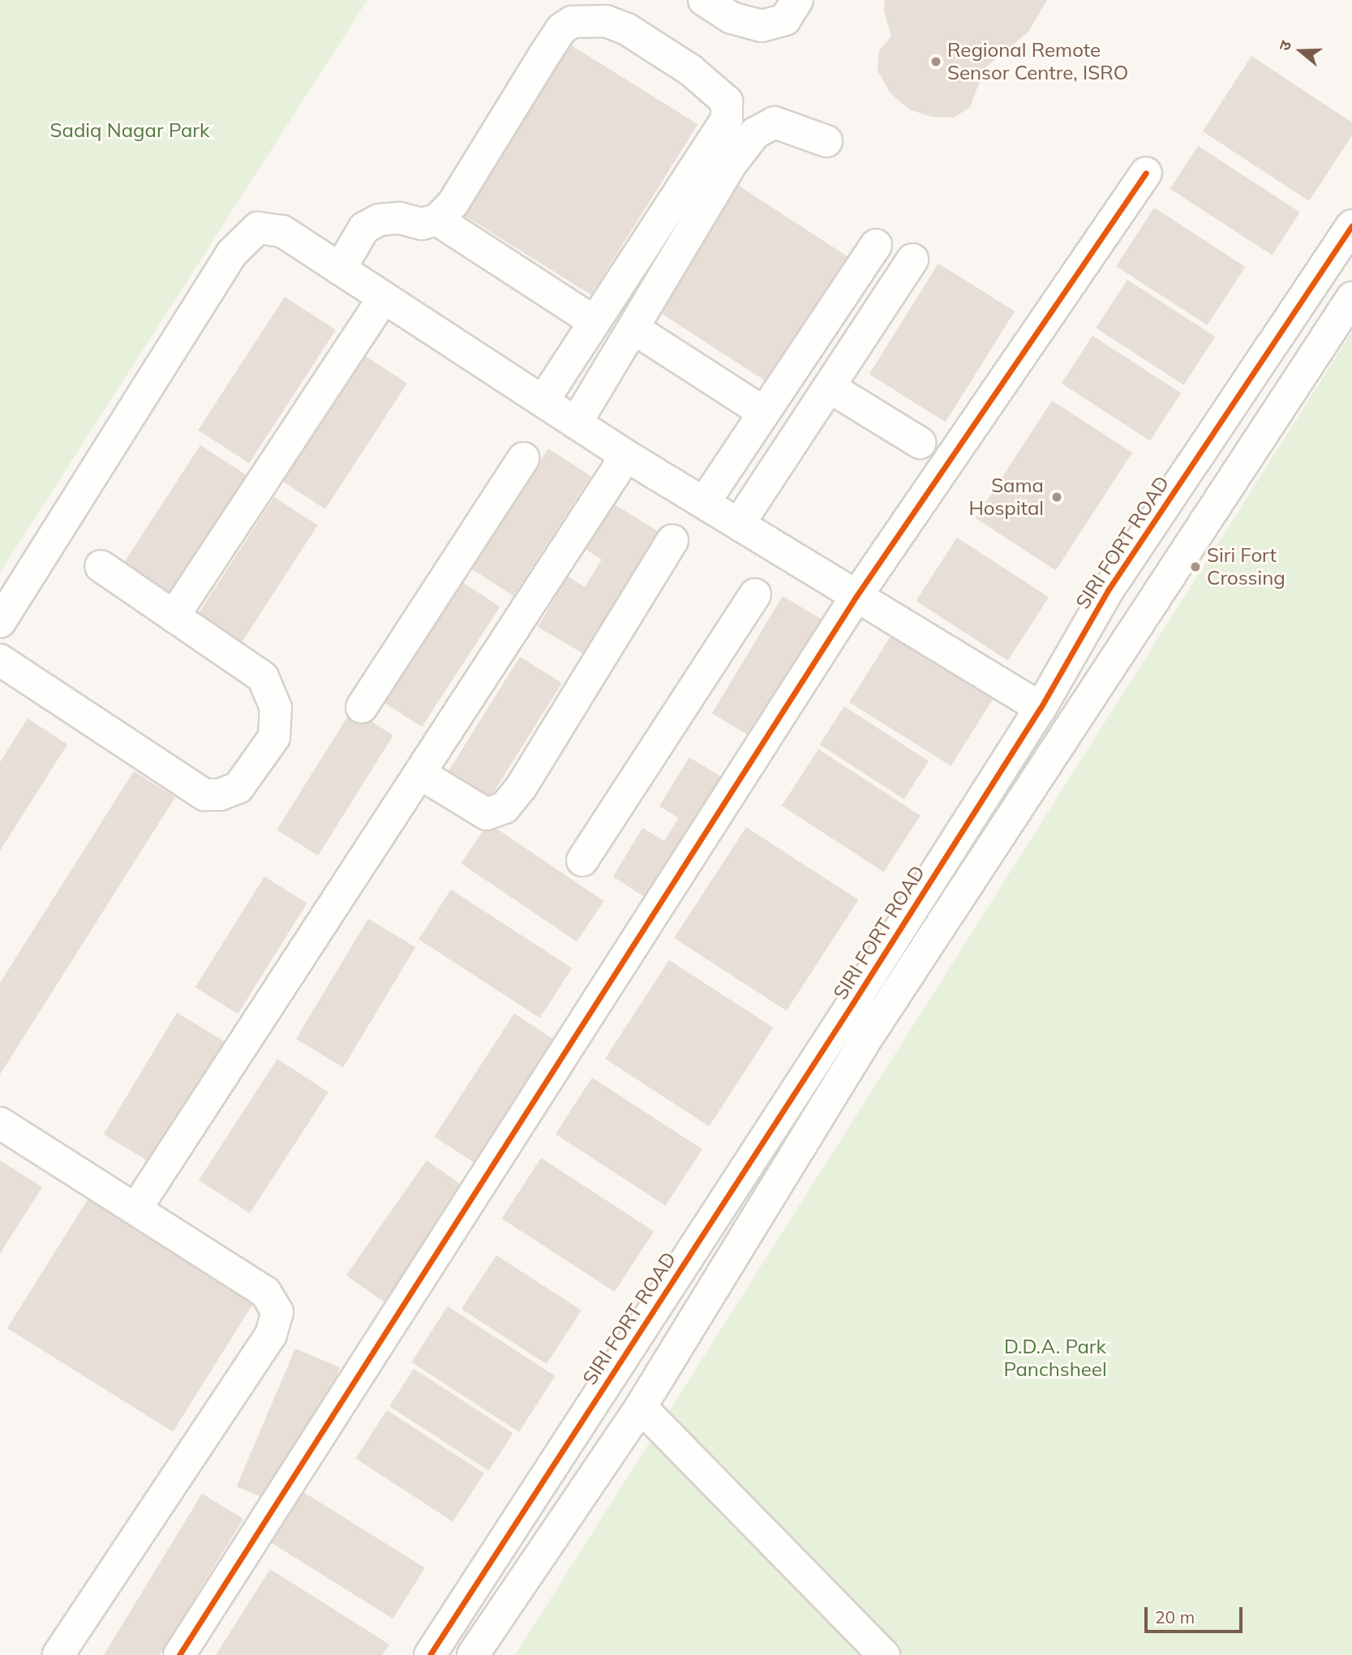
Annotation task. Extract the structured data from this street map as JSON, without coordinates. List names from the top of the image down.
{
  "streets": {
    "street": ["SIRI FORT ROAD"]
  },
  "parks": ["Sadiq Nagar Park", "D.D.A. Park Panchsheel"],
  "places": ["Regional Remote Sensor Centre, ISRO", "Sama Hospital", "Siri Fort Crossing"],
  "scale_bar": "20 m",
  "north": "left"
}
